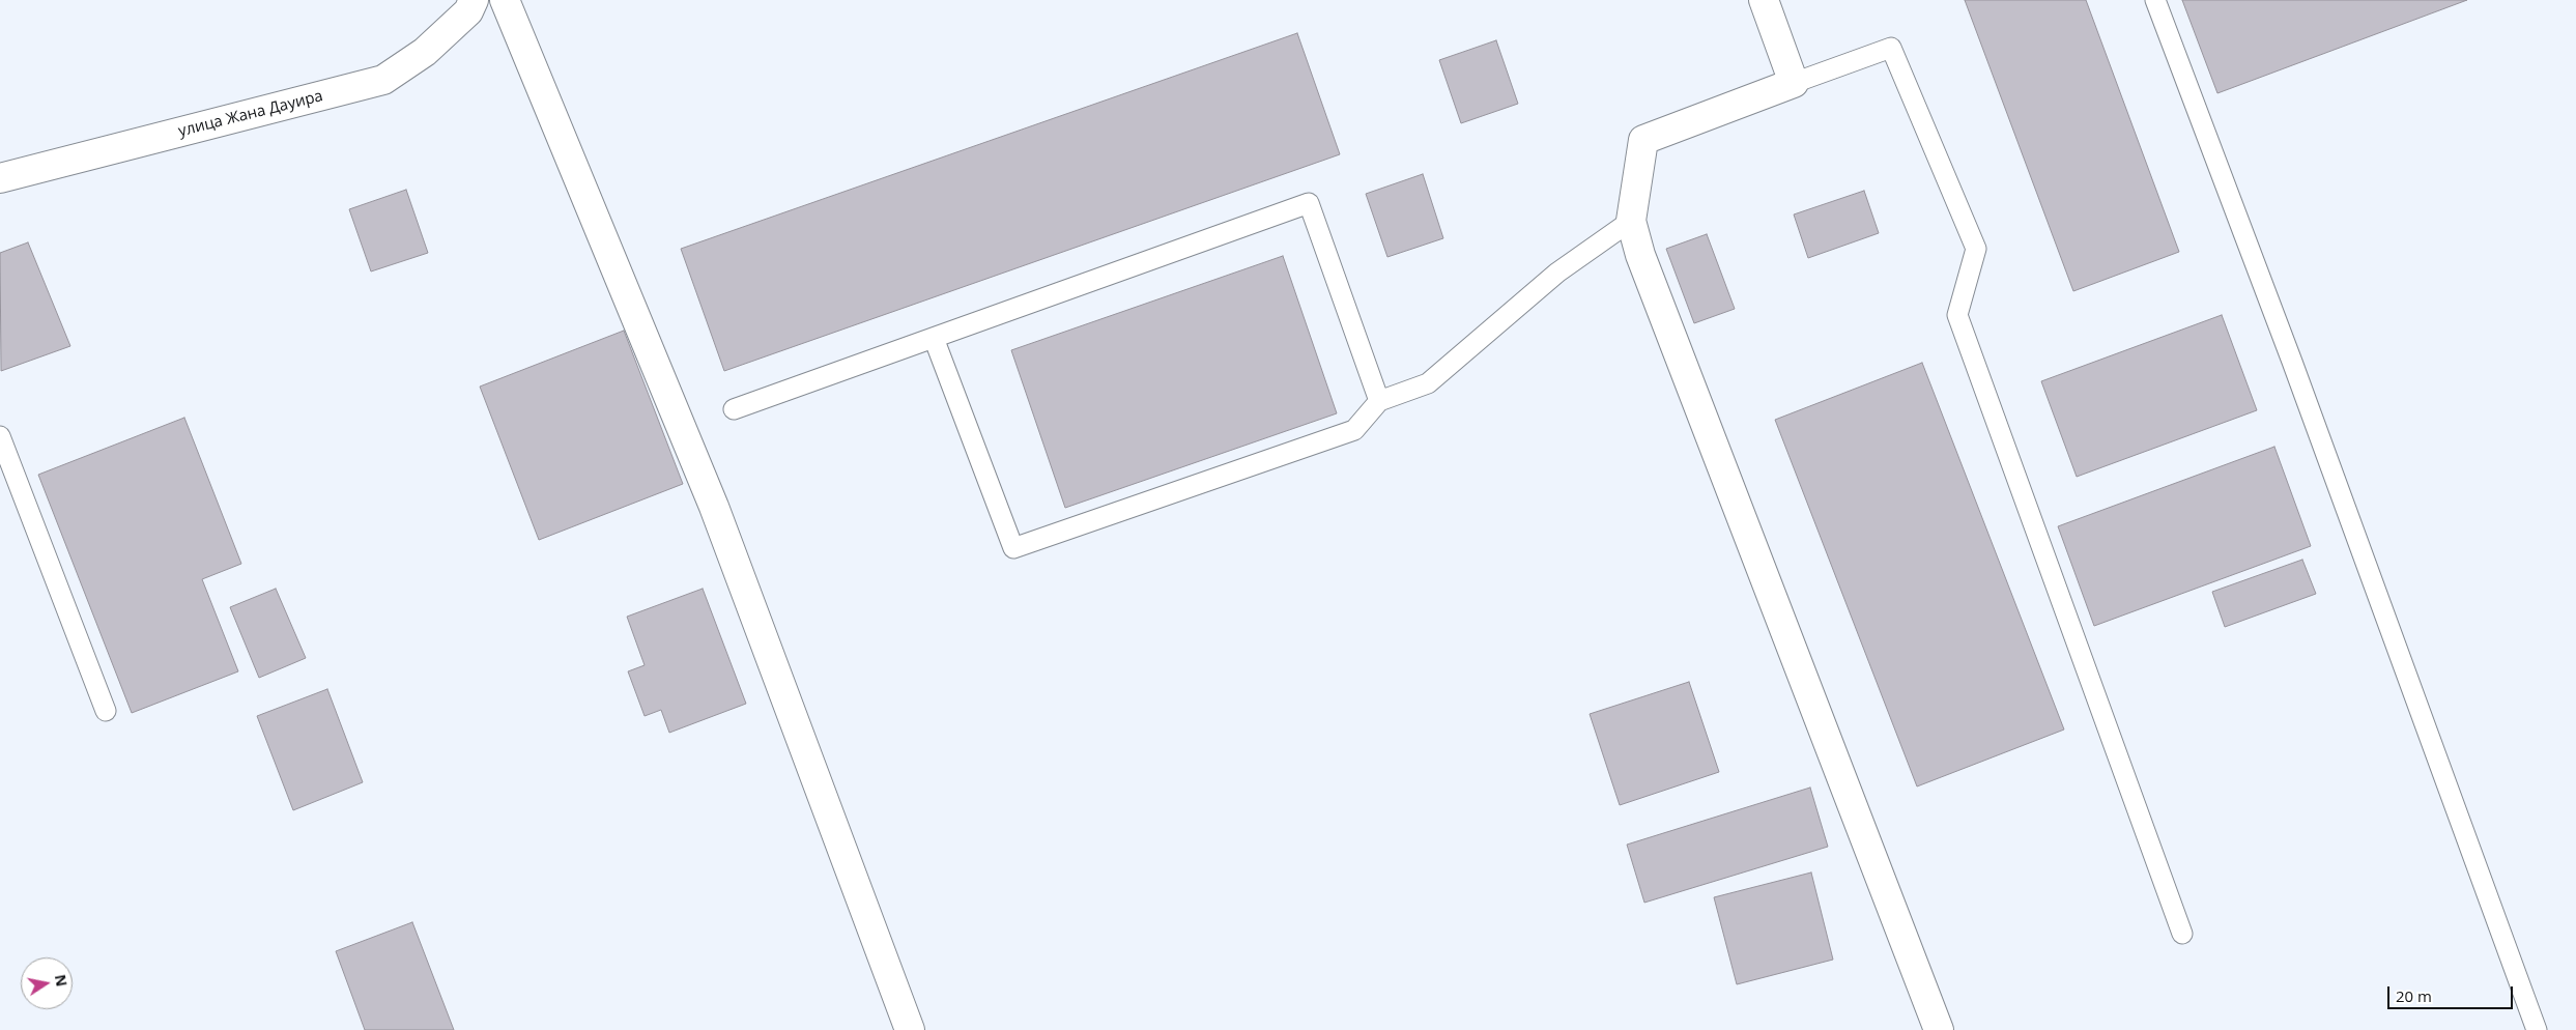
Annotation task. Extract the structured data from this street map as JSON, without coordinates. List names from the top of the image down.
{
  "streets": {
    "street": ["улица Жана Дауира"]
  },
  "scale_bar": "20 m",
  "north": "right"
}
